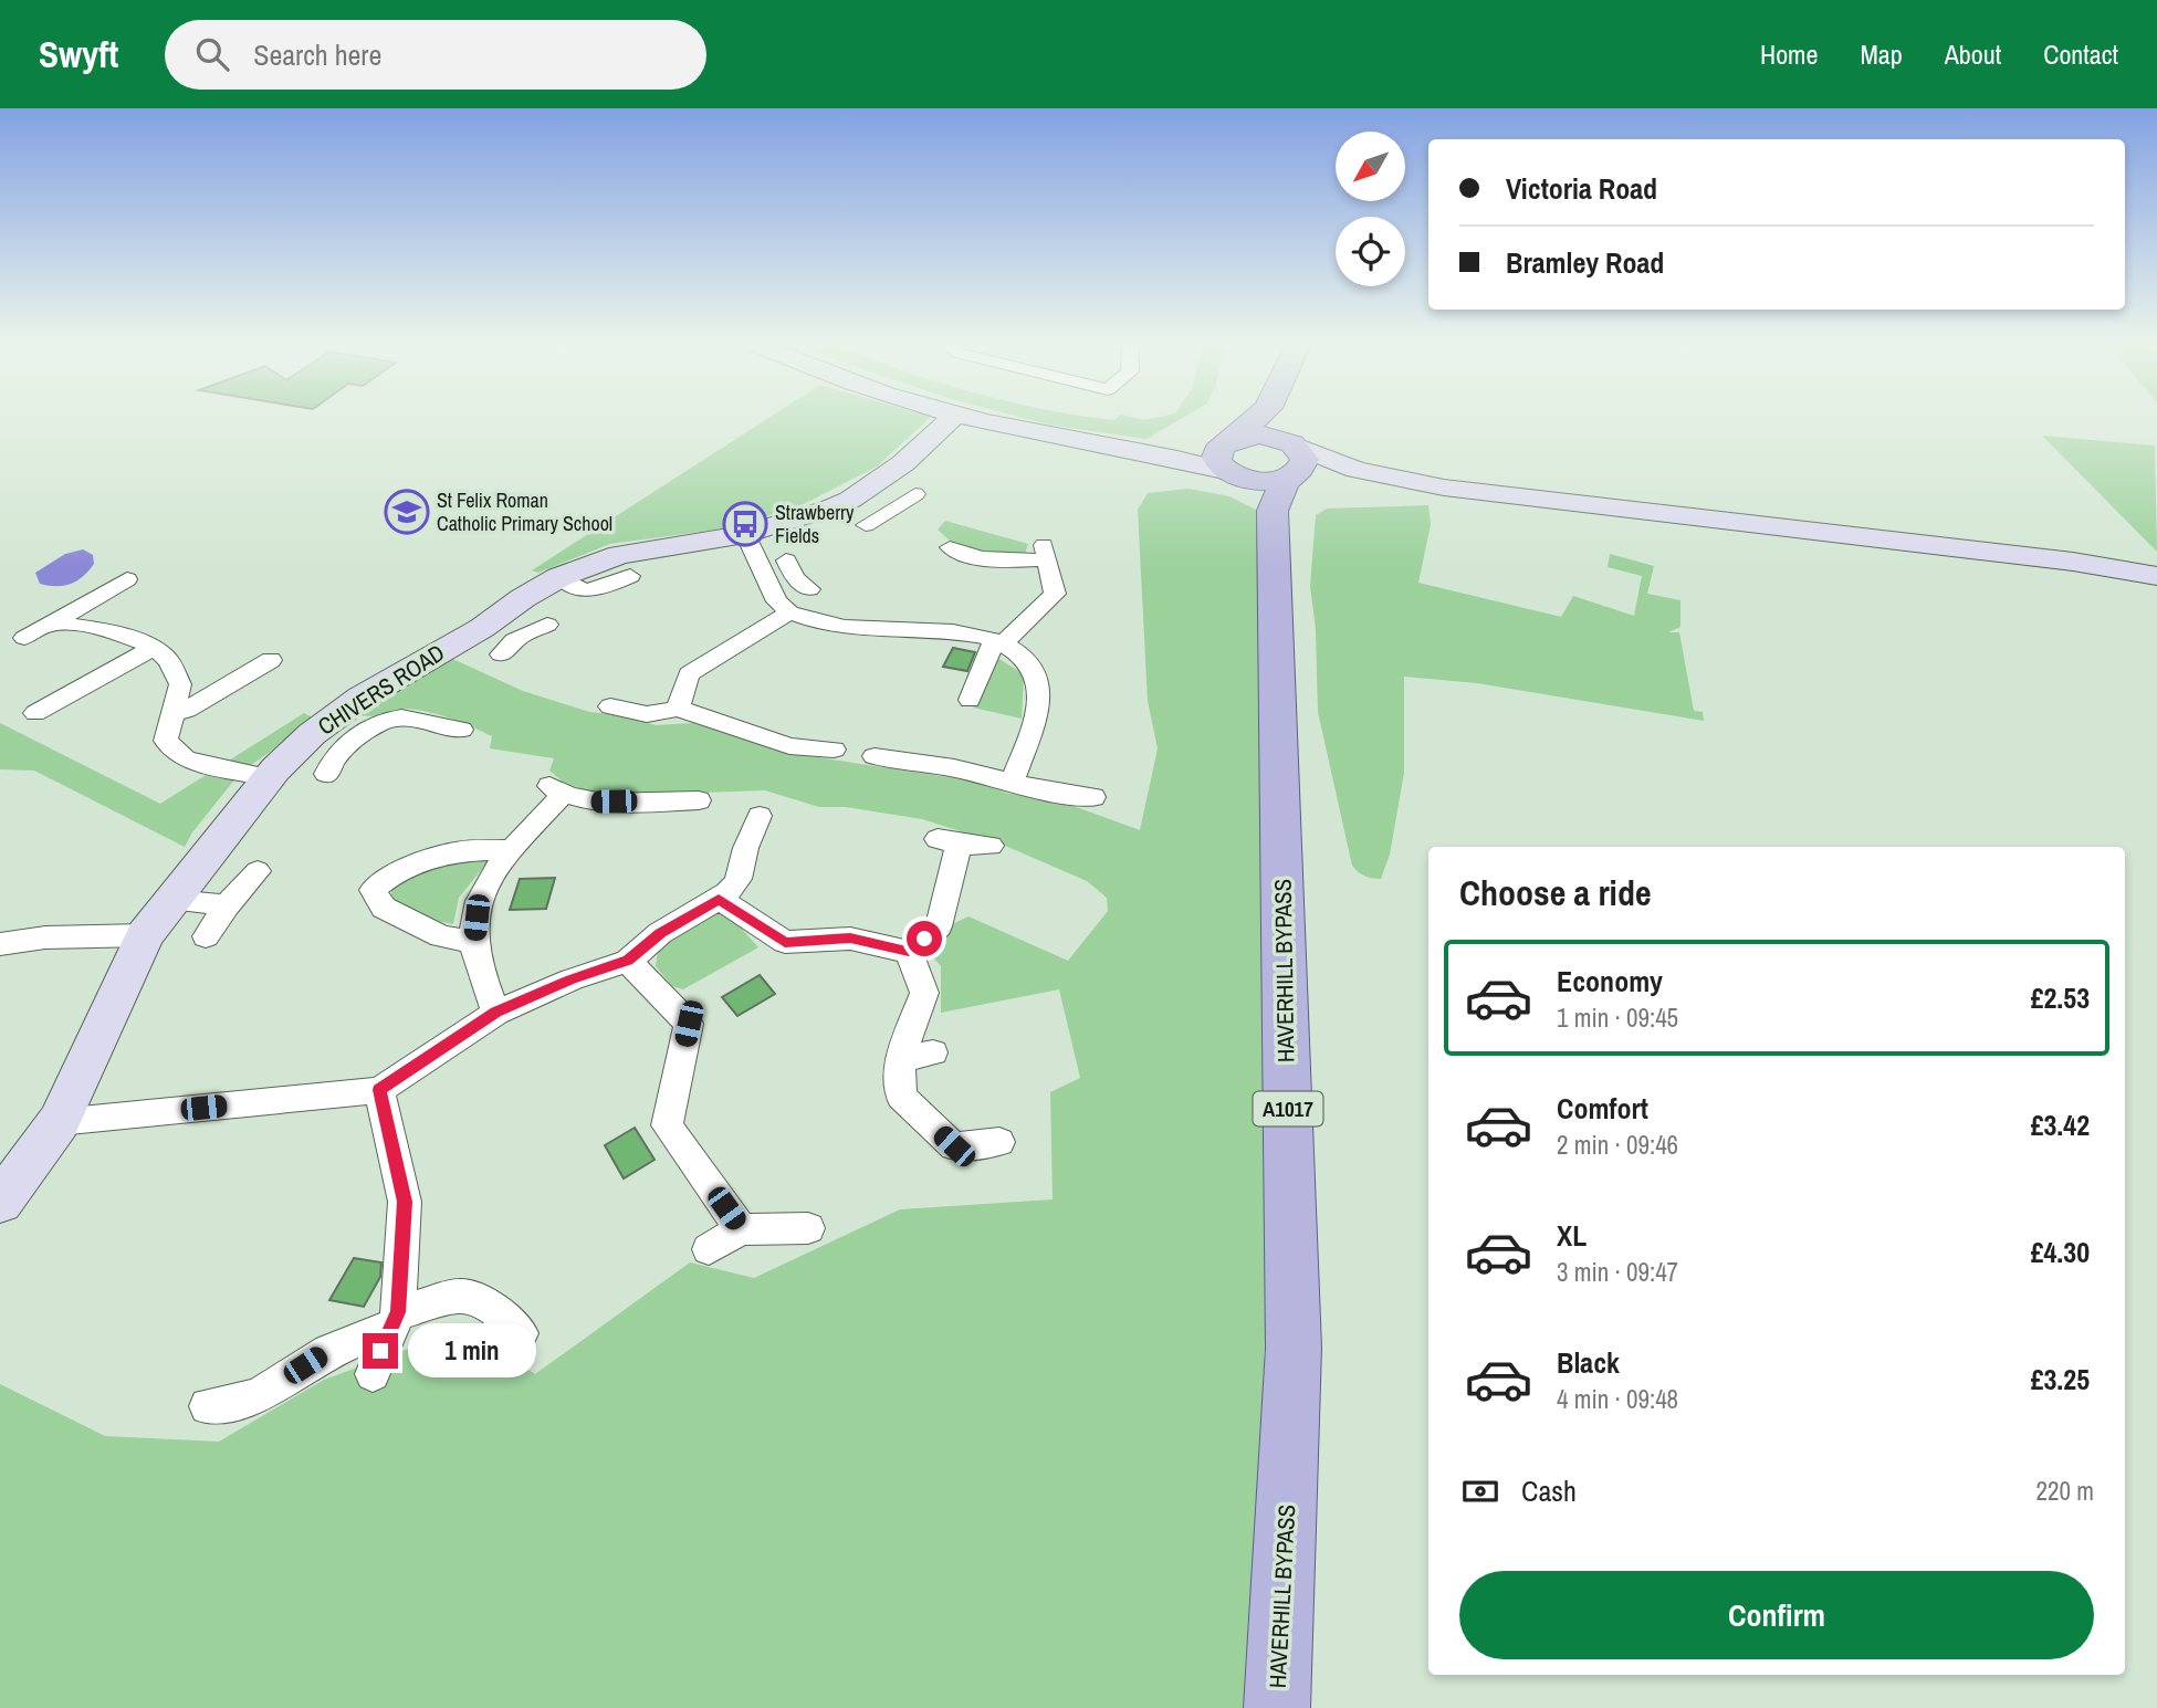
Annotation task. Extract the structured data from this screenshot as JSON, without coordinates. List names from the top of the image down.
{
  "streets": {
    "main road": ["HAVERHILL BYPASS", "A1017"],
    "street": ["CHIVERS ROAD"]
  },
  "places": {
    "school or university": ["St Felix Roman Catholic Primary School"],
    "bus stop": ["Strawberry Fields"]
  },
  "north": "bottom left",
  "page": {
    "header": "Swyft",
    "search": "Search here",
    "nav": [
      "Home",
      "Map",
      "About",
      "Contact"
    ],
    "banner": ["Victoria Road", "Bramley Road"],
    "heading": "Choose a ride",
    "list": [
      {
        "name": "Economy",
        "note": "1 min · 09:45",
        "value": "£2.53"
      },
      {
        "name": "Comfort",
        "note": "2 min · 09:46",
        "value": "£3.42"
      },
      {
        "name": "XL",
        "note": "3 min · 09:47",
        "value": "£4.30"
      },
      {
        "name": "Black",
        "note": "4 min · 09:48",
        "value": "£3.25"
      }
    ],
    "bubble": "1 min",
    "pay": ["Cash", "220 m"],
    "buttons": "Confirm"
  }
}
